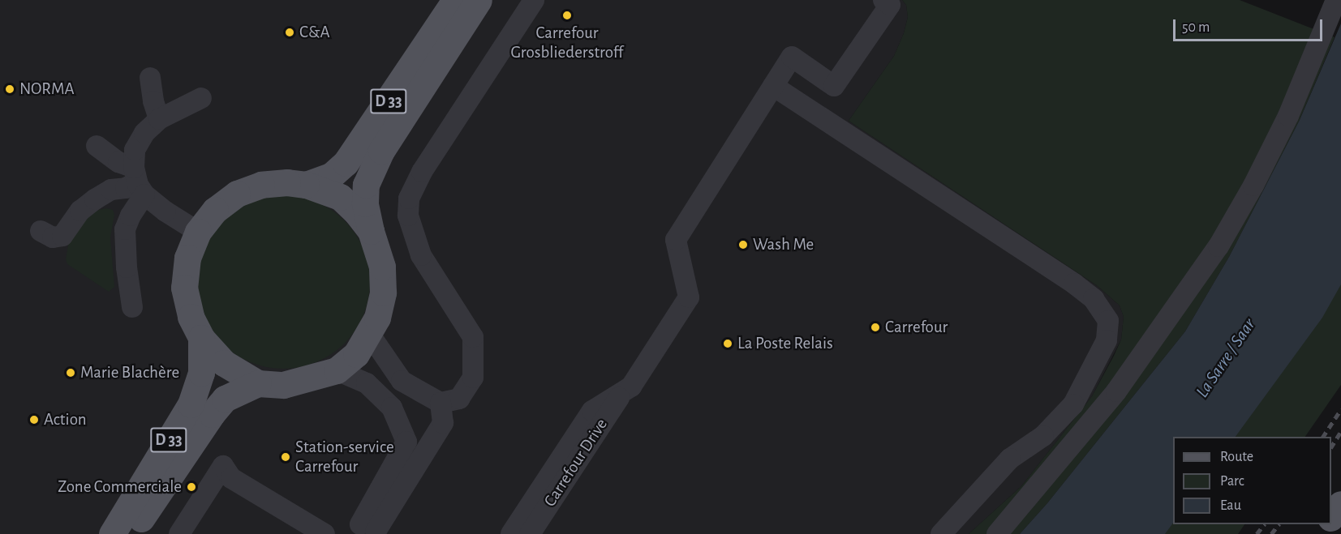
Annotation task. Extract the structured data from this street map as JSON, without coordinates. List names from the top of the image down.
{
  "streets": {
    "main road": ["D 33"]
  },
  "water": ["La Sarre / Saar"],
  "places": [
    "Carrefour Grosbliederstroff",
    "C&A",
    "NORMA",
    "Wash Me",
    "Carrefour",
    "La Poste Relais",
    "Marie Blachère",
    "Action",
    "Station-service Carrefour",
    "Zone Commerciale"
  ],
  "legend": ["Route", "Parc", "Eau"],
  "scale_bar": "50 m"
}
